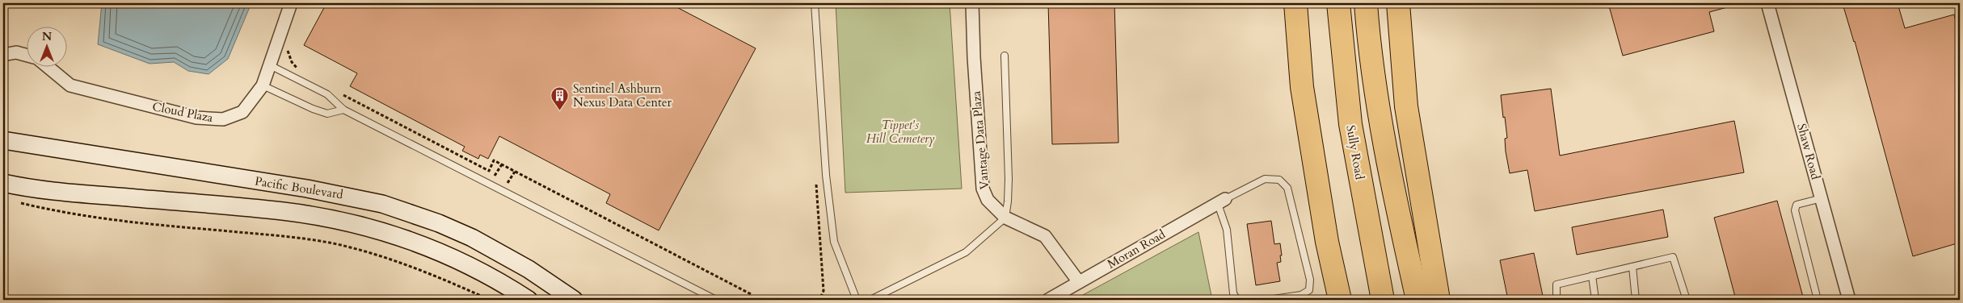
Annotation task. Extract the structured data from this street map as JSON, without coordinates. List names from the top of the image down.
{
  "streets": {
    "highway": ["Sully Road"],
    "main road": ["Pacific Boulevard"],
    "street": [
      "Cloud Plaza",
      "Vantage Data Plaza",
      "Shaw Road",
      "Moran Road"
    ]
  },
  "crossings": [
    ["Vantage Data Plaza", "Moran Road"]
  ],
  "parks": ["Tippet's Hill Cemetery"],
  "places": {
    "building": ["Sentinel Ashburn Nexus Data Center"]
  },
  "north": "top"
}
